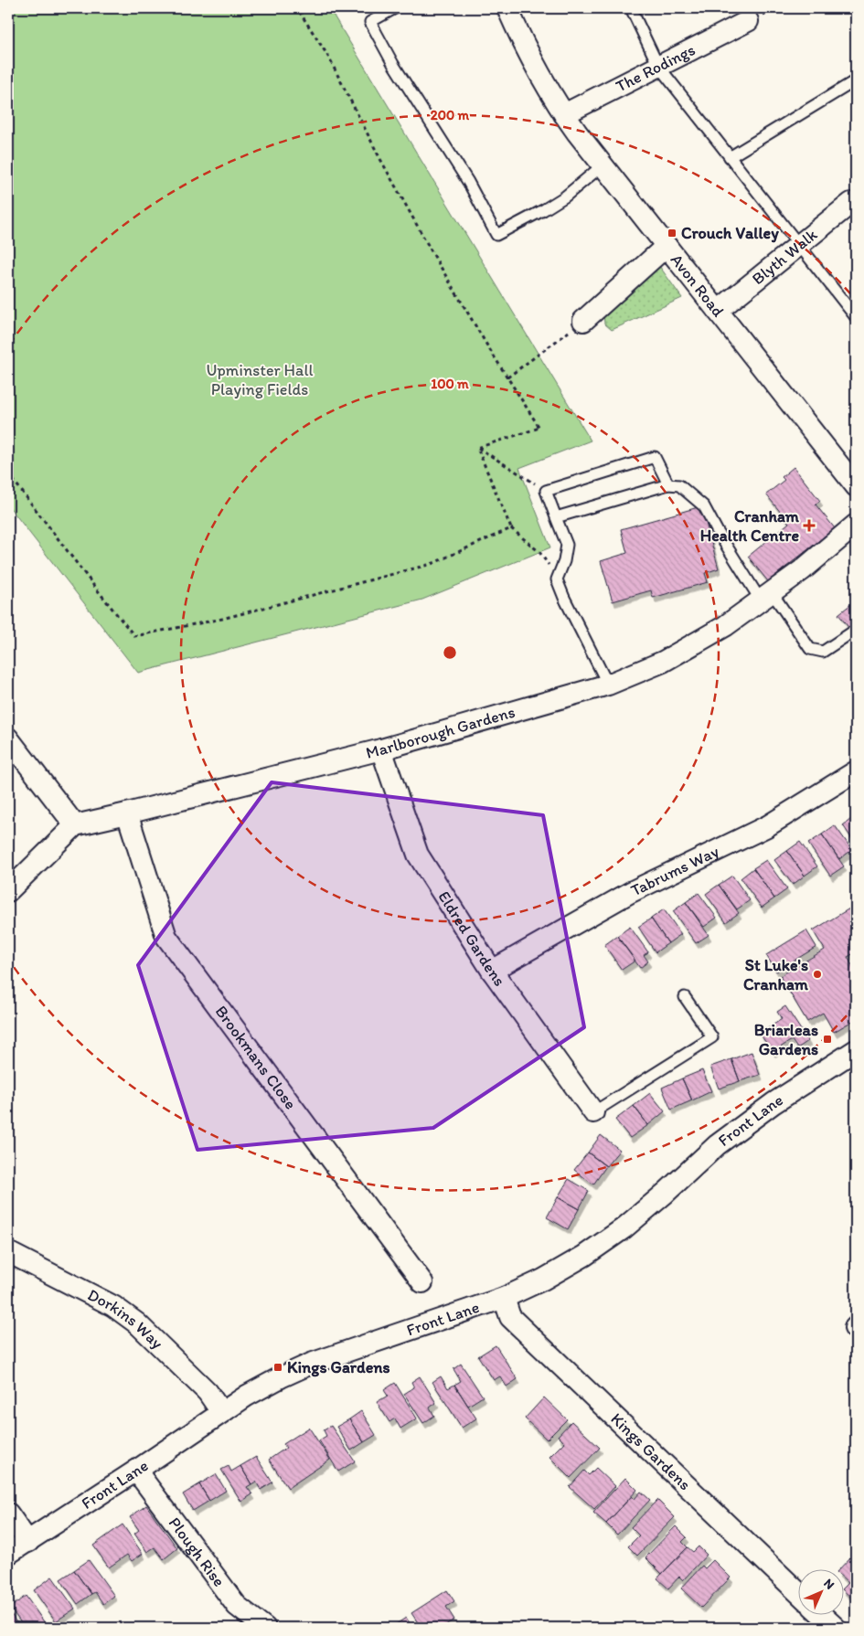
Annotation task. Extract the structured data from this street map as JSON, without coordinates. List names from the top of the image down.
{
  "streets": {
    "street": [
      "The Rodings",
      "Blyth Walk",
      "Avon Road",
      "Marlborough Gardens",
      "Tabrums Way",
      "Eldred Gardens",
      "Brookmans Close",
      "Front Lane",
      "Dorkins Way",
      "Kings Gardens",
      "Plough Rise"
    ]
  },
  "crossings": [
    ["The Rodings", "Avon Road"],
    ["Blyth Walk", "Avon Road"],
    ["Marlborough Gardens", "Eldred Gardens"],
    ["Marlborough Gardens", "Brookmans Close"],
    ["Tabrums Way", "Eldred Gardens"],
    ["Front Lane", "Dorkins Way"],
    ["Front Lane", "Kings Gardens"],
    ["Front Lane", "Plough Rise"]
  ],
  "parks": ["Upminster Hall Playing Fields"],
  "places": {
    "transit": ["Crouch Valley", "Briarleas Gardens", "Kings Gardens"],
    "health": ["Cranham Health Centre"],
    "other": ["St Luke's Cranham"]
  },
  "north": "top right",
  "rings": ["200 m", "100 m"]
}
